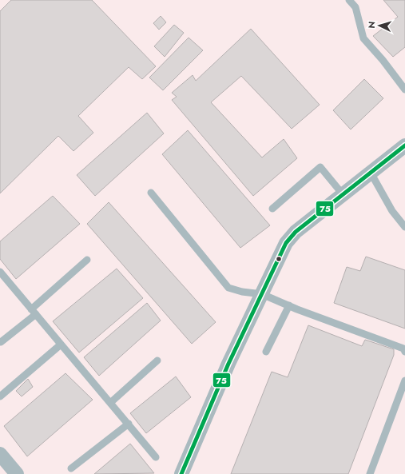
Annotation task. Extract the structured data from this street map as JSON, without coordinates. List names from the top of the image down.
{
  "lines": ["transit line 75"],
  "north": "left"
}
